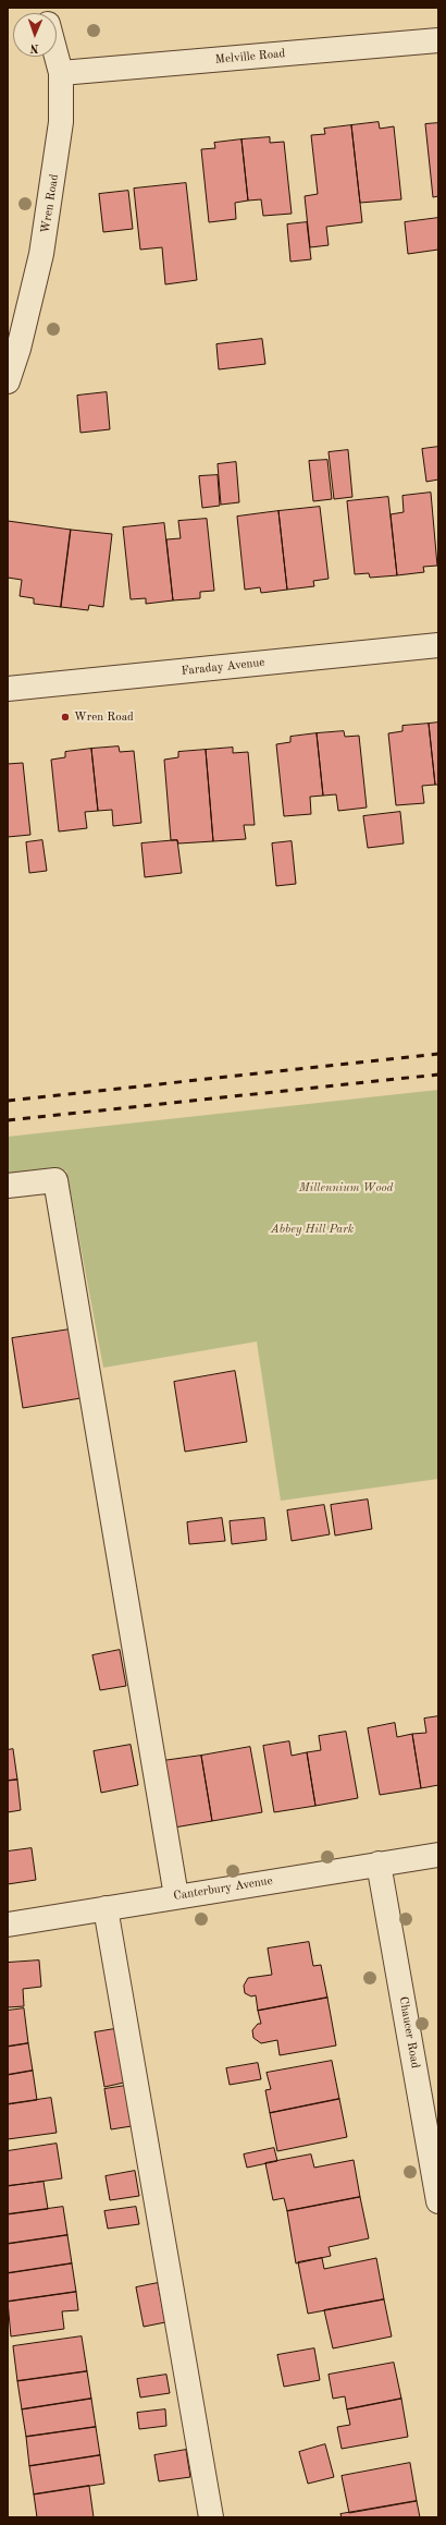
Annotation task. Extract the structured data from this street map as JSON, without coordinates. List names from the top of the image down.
{
  "streets": {
    "street": [
      "Melville Road",
      "Wren Road",
      "Faraday Avenue",
      "Canterbury Avenue",
      "Chaucer Road"
    ]
  },
  "crossings": [
    ["Melville Road", "Wren Road"],
    ["Canterbury Avenue", "Chaucer Road"]
  ],
  "parks": ["Millennium Wood", "Abbey Hill Park"],
  "places": ["Wren Road"],
  "north": "bottom"
}
